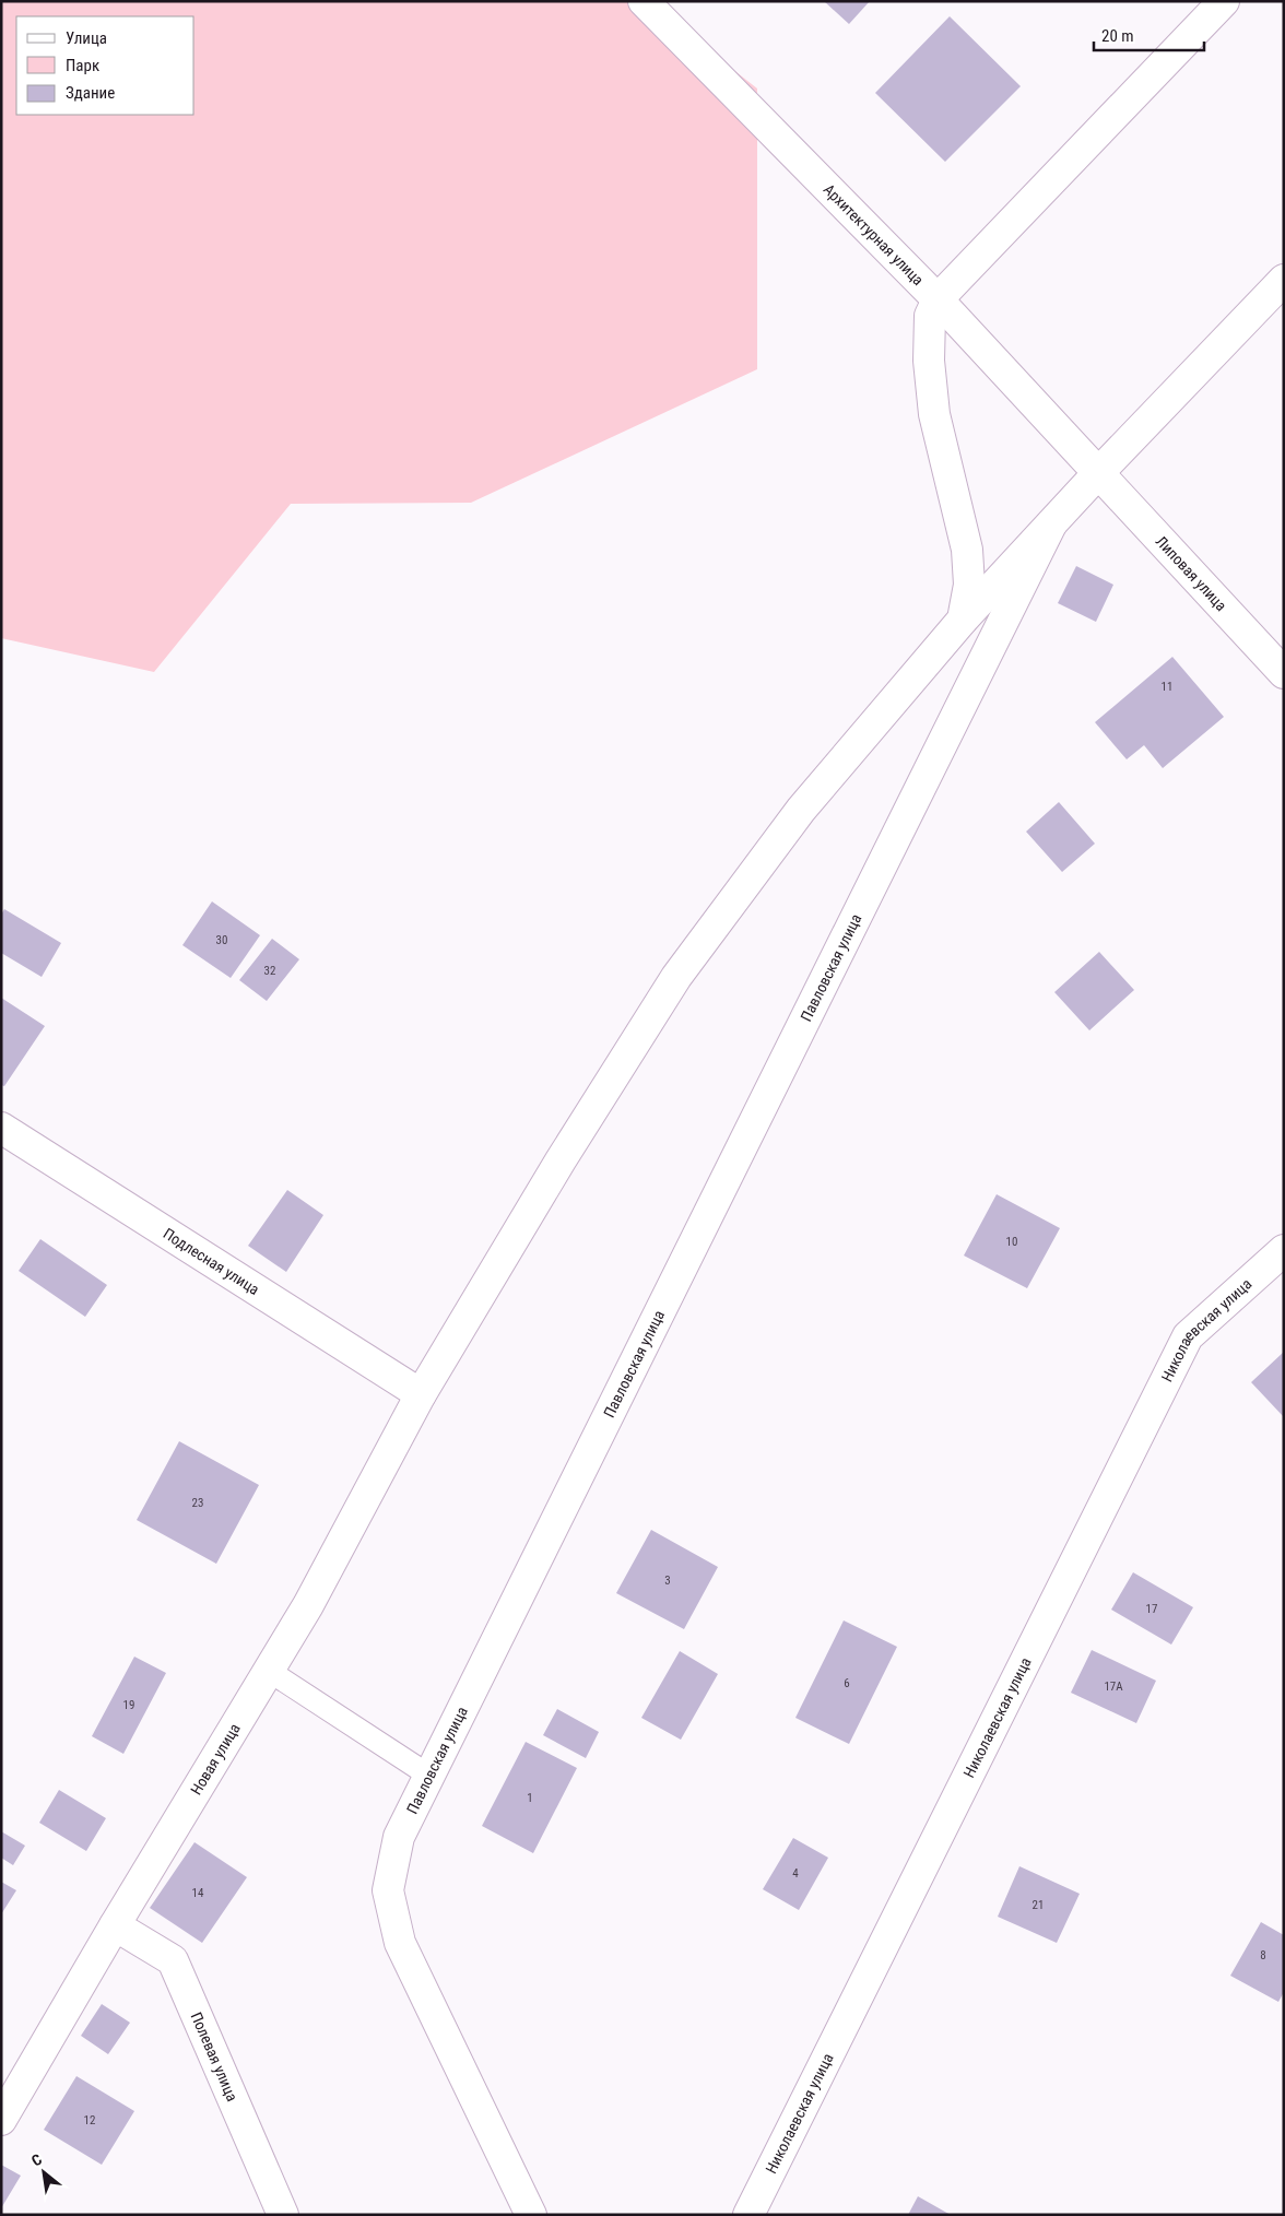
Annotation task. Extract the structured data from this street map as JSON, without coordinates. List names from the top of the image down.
{
  "streets": {
    "street": [
      "Архитектурная улица",
      "Липовая улица",
      "Павловская улица",
      "Подлесная улица",
      "Николаевская улица",
      "Новая улица",
      "Полевая улица"
    ]
  },
  "crossings": [
    ["Архитектурная улица", "Липовая улица"],
    ["Архитектурная улица", "Новая улица"],
    ["Липовая улица", "Новая улица"],
    ["Павловская улица", "Новая улица"],
    ["Подлесная улица", "Новая улица"],
    ["Новая улица", "Полевая улица"]
  ],
  "house_numbers": [
    "11",
    "30",
    "32",
    "10",
    "23",
    "3",
    "17",
    "6",
    "17А",
    "19",
    "1",
    "4",
    "14",
    "21",
    "8",
    "12"
  ],
  "legend": ["Улица", "Парк", "Здание"],
  "scale_bar": "20 m",
  "north": "top left"
}
